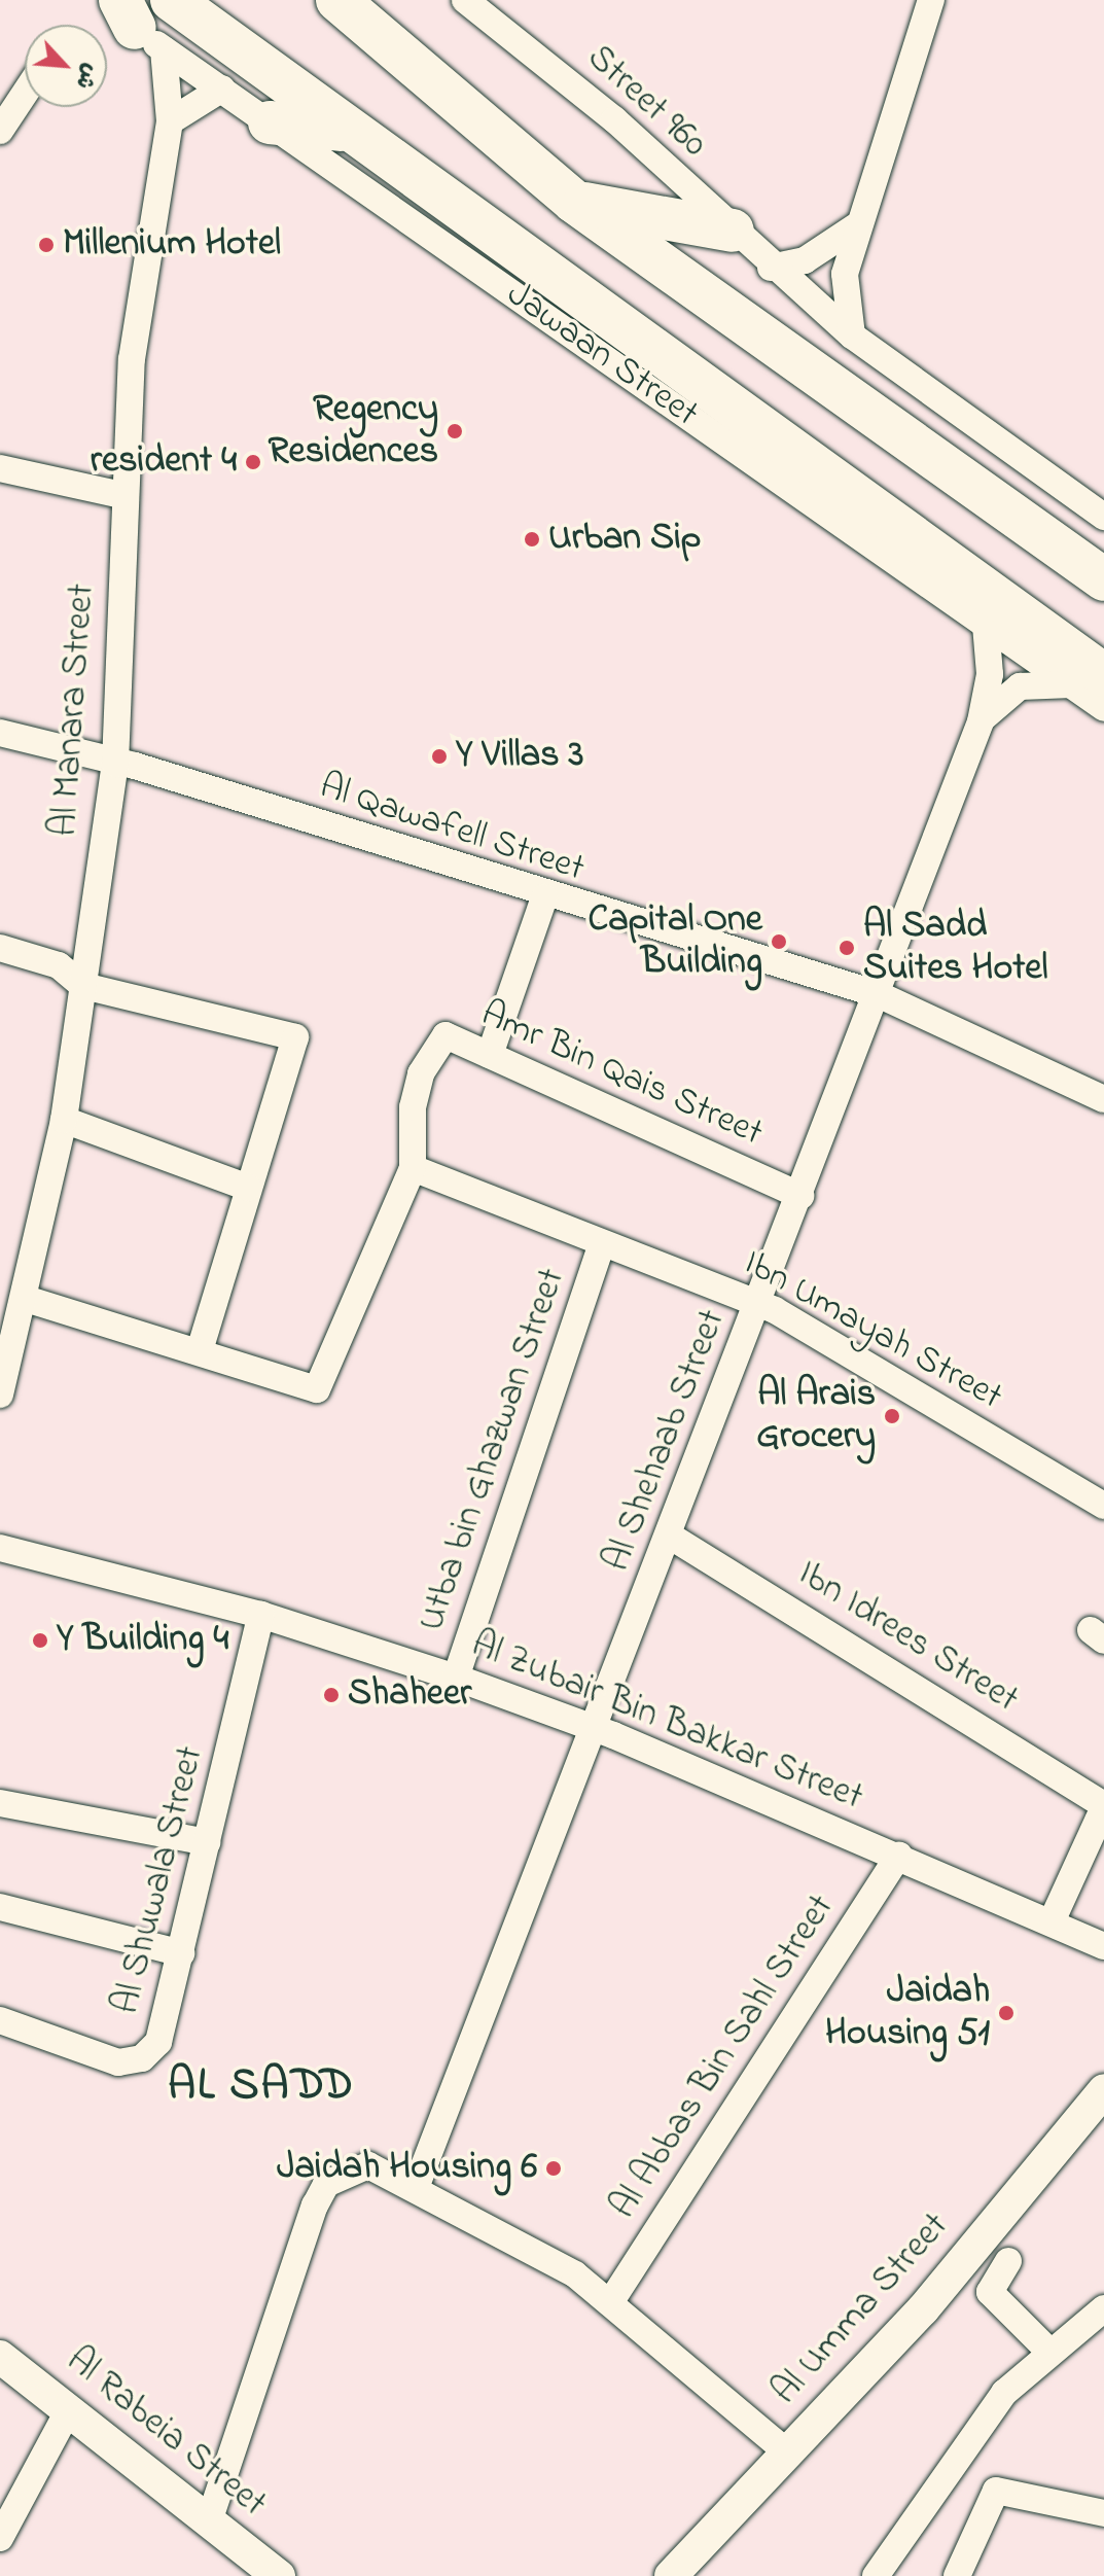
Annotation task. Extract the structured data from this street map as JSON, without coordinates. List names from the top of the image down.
{
  "streets": {
    "main road": ["Jawaan Street"],
    "street": [
      "Street 960",
      "Al Manara Street",
      "Al Qawafell Street",
      "Amr Bin Qais Street",
      "Ibn Umayah Street",
      "Al Shehaab Street",
      "Utba bin Ghazwan Street",
      "Ibn Idrees Street",
      "Al Zubair Bin Bakkar Street",
      "Al Shuwala Street",
      "Al Abbas Bin Sahl Street",
      "Al Umma Street",
      "Al Rabeia Street"
    ]
  },
  "crossings": [
    ["Jawaan Street", "Al Manara Street"],
    ["Jawaan Street", "Al Shehaab Street"],
    ["Al Manara Street", "Al Qawafell Street"],
    ["Al Qawafell Street", "Al Shehaab Street"],
    ["Amr Bin Qais Street", "Ibn Umayah Street"],
    ["Amr Bin Qais Street", "Al Shehaab Street"],
    ["Ibn Umayah Street", "Al Shehaab Street"],
    ["Ibn Umayah Street", "Utba bin Ghazwan Street"],
    ["Al Shehaab Street", "Ibn Idrees Street"],
    ["Al Shehaab Street", "Al Zubair Bin Bakkar Street"],
    ["Utba bin Ghazwan Street", "Al Zubair Bin Bakkar Street"],
    ["Al Zubair Bin Bakkar Street", "Al Shuwala Street"],
    ["Al Zubair Bin Bakkar Street", "Al Abbas Bin Sahl Street"]
  ],
  "districts": ["AL SADD"],
  "places": [
    "Millenium Hotel",
    "Regency Residences",
    "resident 4",
    "Urban Sip",
    "Y Villas 3",
    "Capital One Building",
    "Al Sadd Suites Hotel",
    "Al Arais Grocery",
    "Y Building 4",
    "Shaheer",
    "Jaidah Housing 51",
    "Jaidah Housing 6"
  ],
  "north": "bottom right"
}
